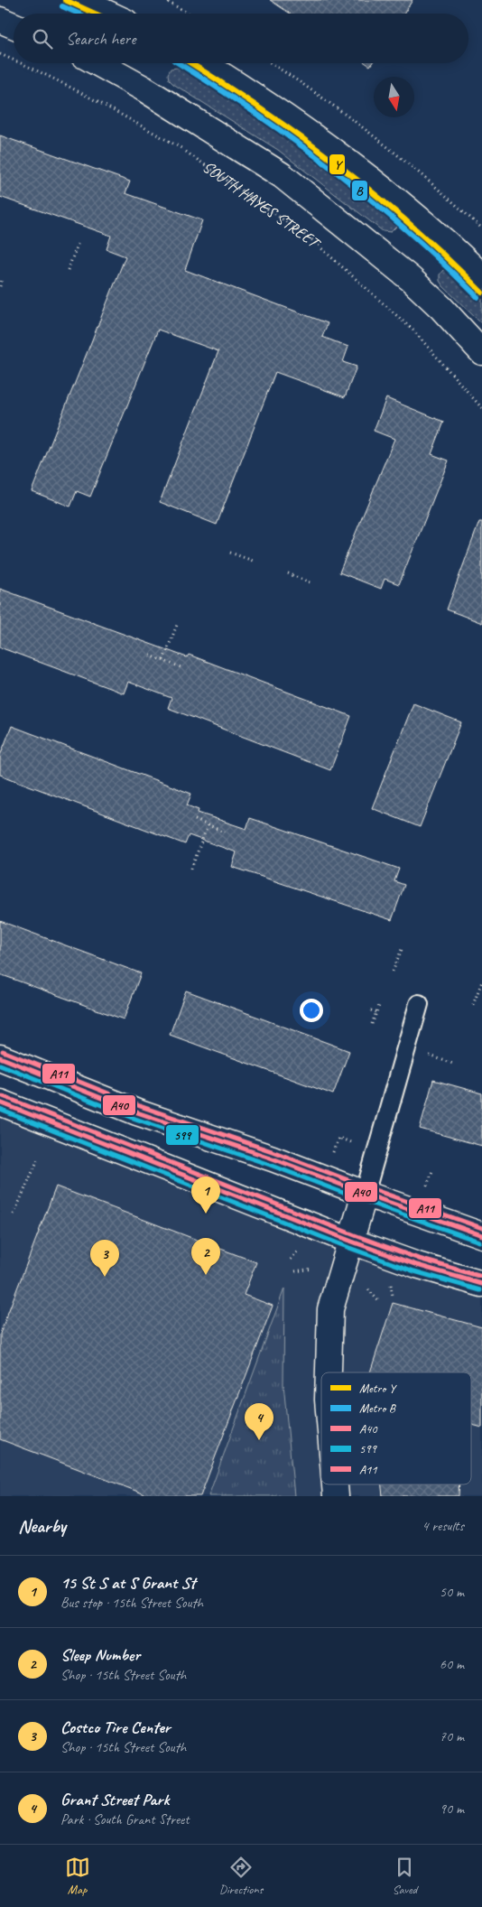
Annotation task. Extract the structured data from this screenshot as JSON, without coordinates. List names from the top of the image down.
{
  "streets": {
    "street": ["SOUTH HAYES STREET"]
  },
  "lines": [
    "metro line Y",
    "metro line B",
    "transit line A11",
    "transit line A40",
    "transit line 599"
  ],
  "legend": [
    "Metro Y",
    "Metro B",
    "A40",
    "599",
    "A11"
  ],
  "north": "bottom",
  "page": {
    "search": "Search here",
    "pins": [
      "1",
      "2",
      "3",
      "4"
    ],
    "heading": ["Nearby", "4 results"],
    "list": [
      {
        "mark": "1",
        "name": "15 St S at S Grant St",
        "note": "Bus stop · 15th Street South",
        "value": "50 m"
      },
      {
        "mark": "2",
        "name": "Sleep Number",
        "note": "Shop · 15th Street South",
        "value": "60 m"
      },
      {
        "mark": "3",
        "name": "Costco Tire Center",
        "note": "Shop · 15th Street South",
        "value": "70 m"
      },
      {
        "mark": "4",
        "name": "Grant Street Park",
        "note": "Park · South Grant Street",
        "value": "90 m"
      }
    ],
    "nav": ["Map", "Directions", "Saved"]
  }
}
